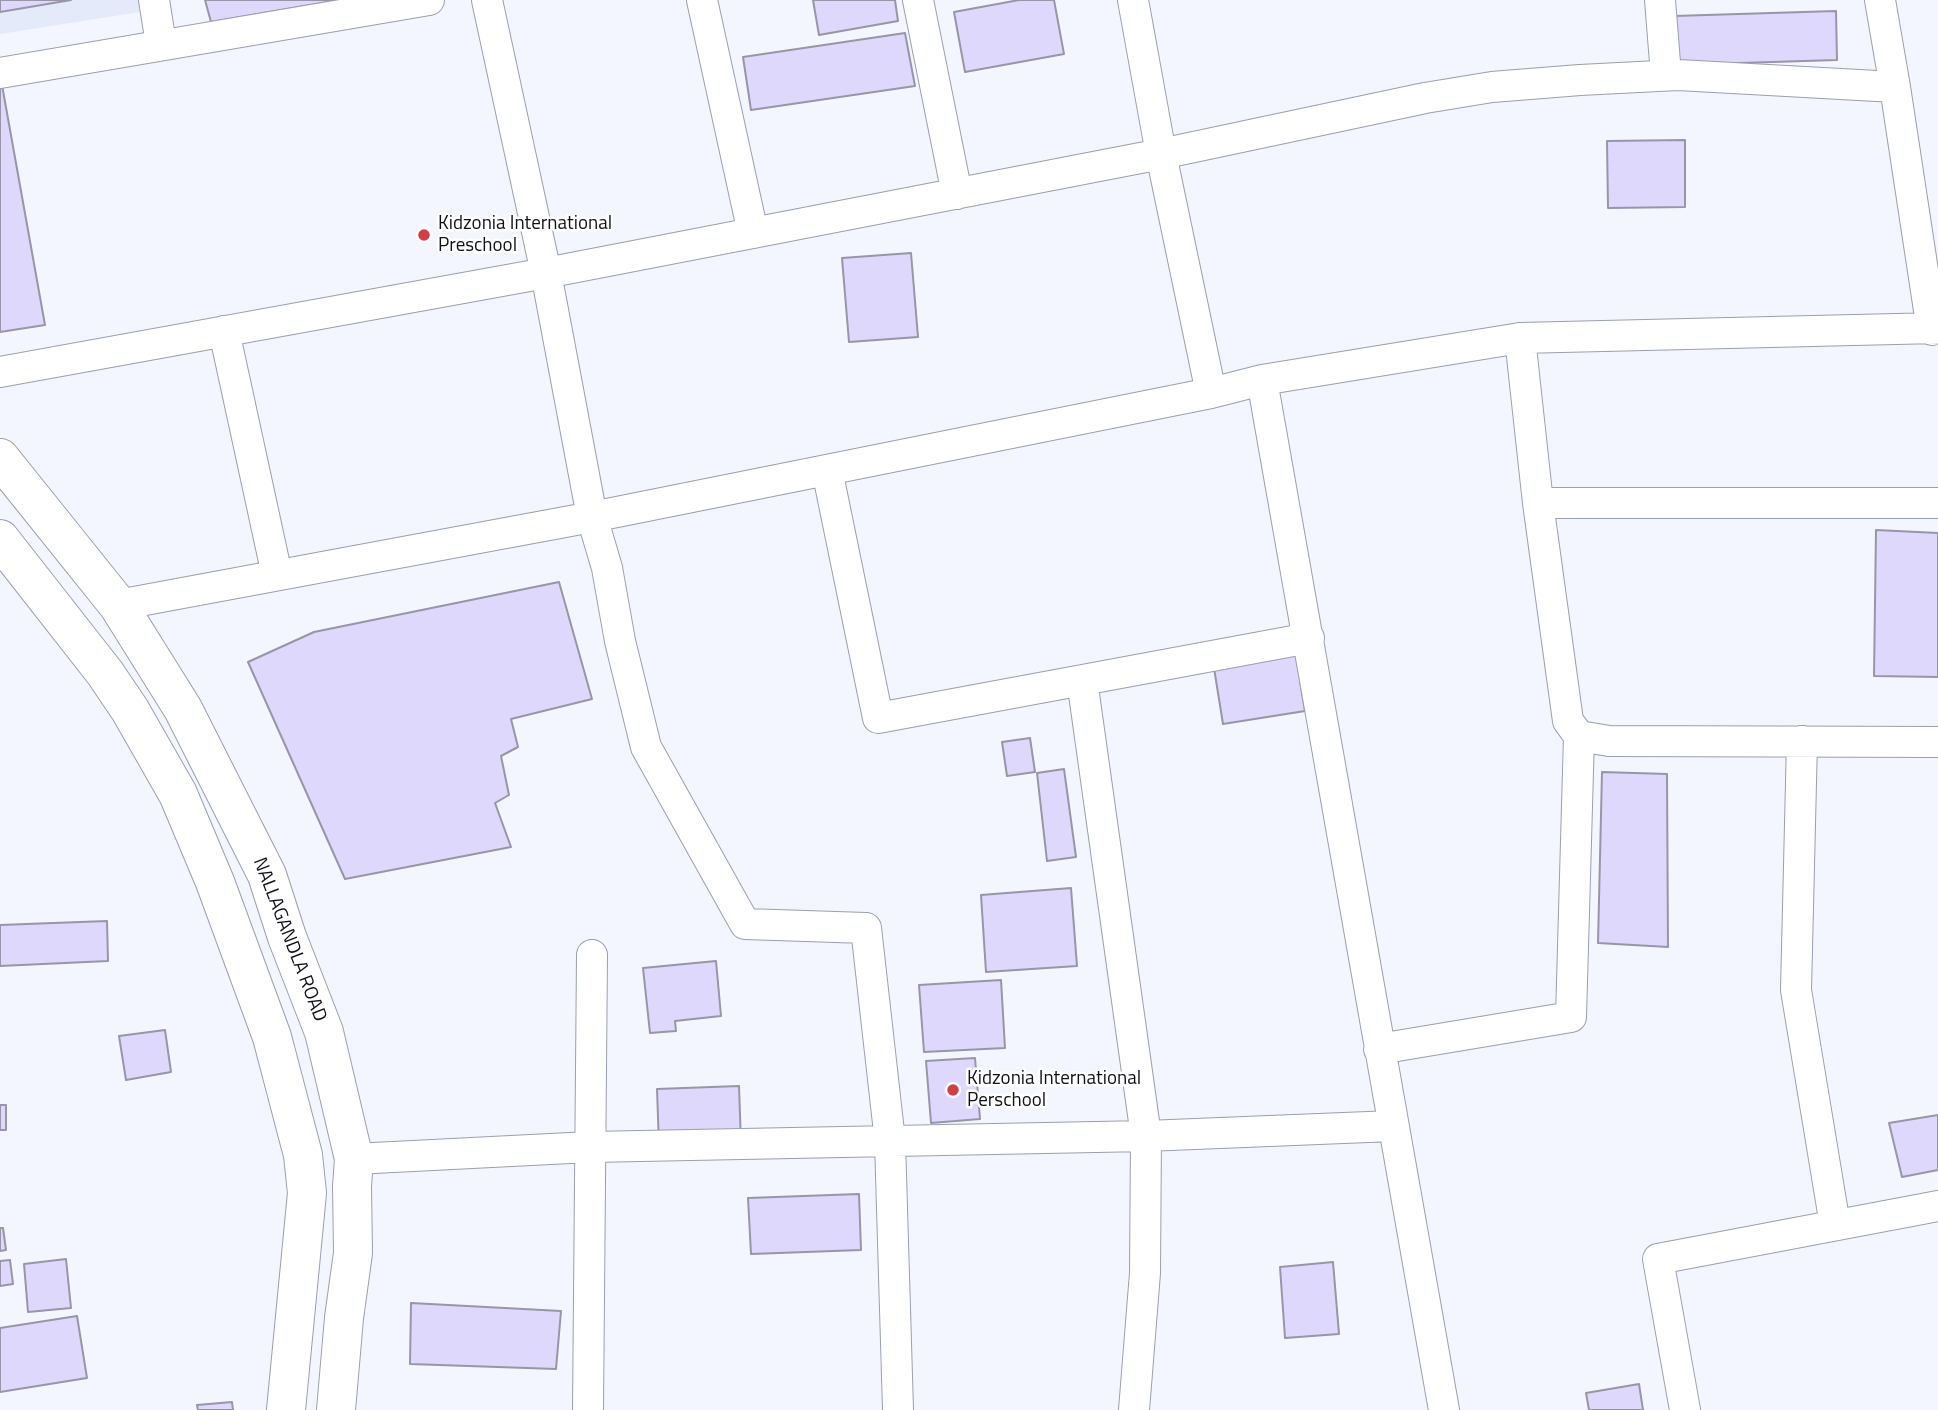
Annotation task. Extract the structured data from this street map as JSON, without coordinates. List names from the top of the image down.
{
  "streets": {
    "main road": ["NALLAGANDLA ROAD"]
  },
  "places": ["Kidzonia International Preschool", "Kidzonia International Perschool"]
}
